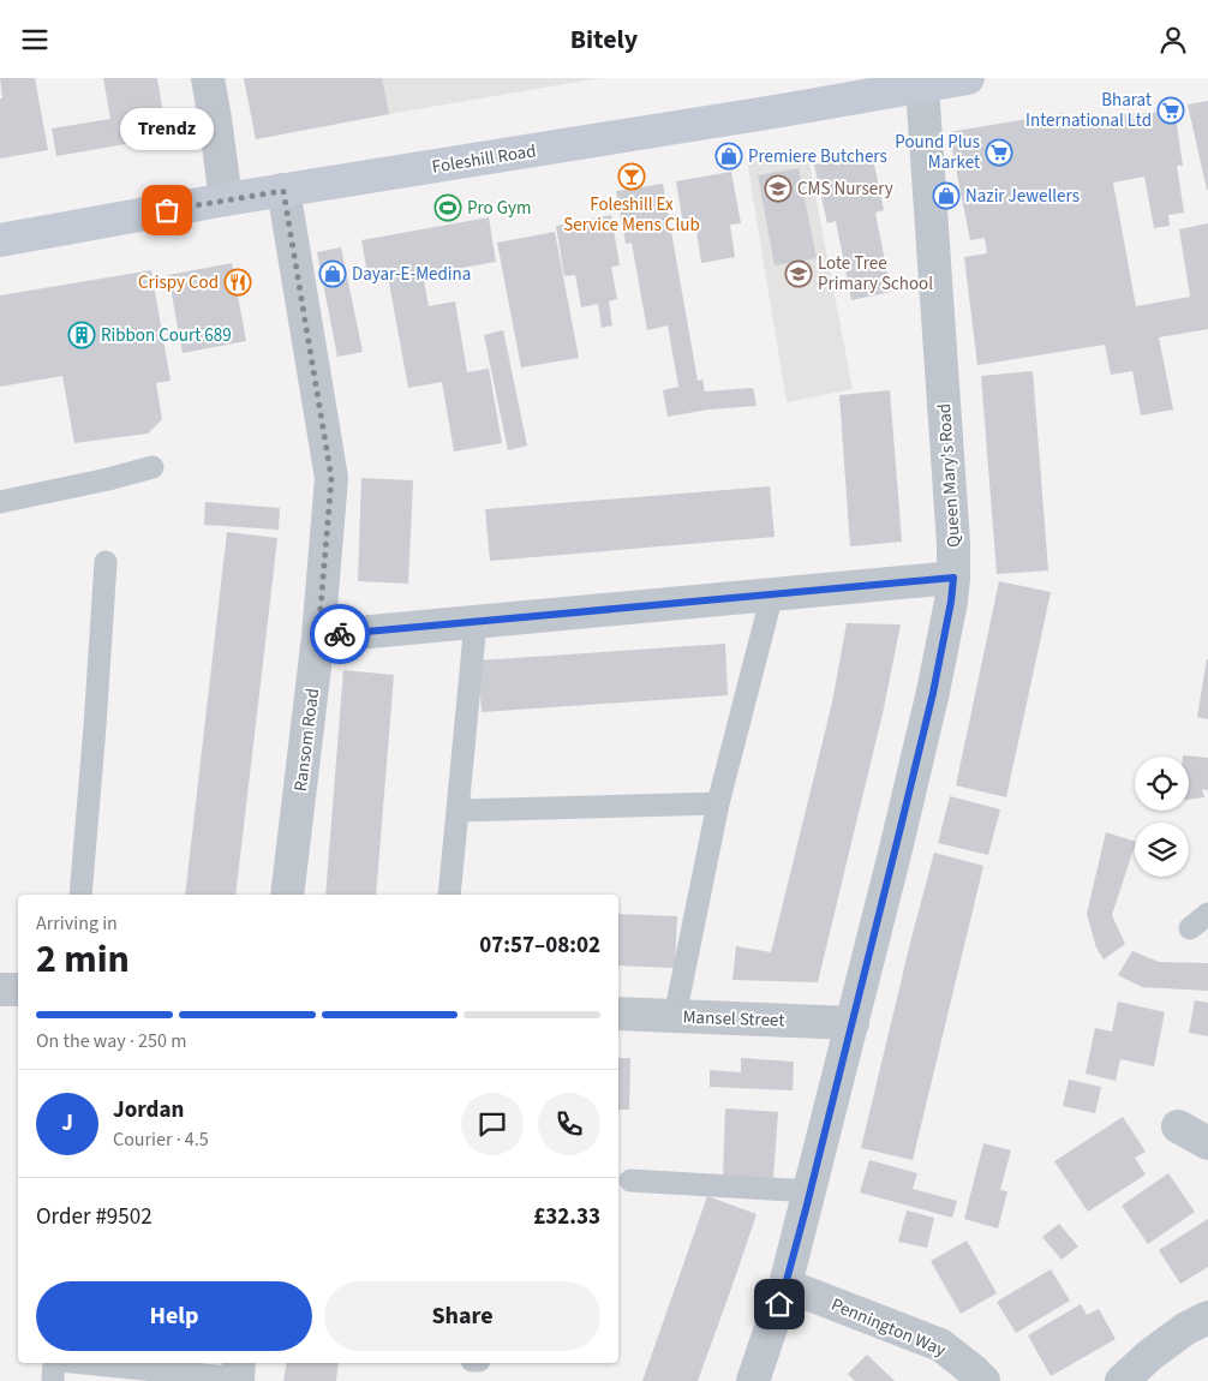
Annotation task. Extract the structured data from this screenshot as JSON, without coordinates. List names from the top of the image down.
{
  "streets": {
    "main road": ["Foleshill Road"],
    "street": [
      "Queen Mary's Road",
      "Ransom Road",
      "Mansel Street",
      "Pennington Way"
    ]
  },
  "crossings": [
    ["Foleshill Road", "Queen Mary's Road"],
    ["Foleshill Road", "Ransom Road"],
    ["Queen Mary's Road", "Mansel Street"],
    ["Queen Mary's Road", "Pennington Way"]
  ],
  "places": {
    "supermarket": ["Bharat International Ltd", "Pound Plus Market"],
    "shop": ["Premiere Butchers", "Nazir Jewellers", "Dayar-E-Medina"],
    "bar": ["Foleshill Ex Service Mens Club"],
    "school or university": ["CMS Nursery", "Lote Tree Primary School"],
    "sports": ["Pro Gym"],
    "other": ["Trendz"],
    "restaurant": ["Crispy Cod"],
    "building": ["Ribbon Court 689"]
  },
  "page": {
    "header": "Bitely",
    "bubble": "Trendz",
    "heading": ["2 min", "Arriving in", "07:57–08:02"],
    "panel": [
      "Jordan",
      "Courier · 4.5",
      "Order #9502",
      "£32.33"
    ],
    "bar": "On the way · 250 m",
    "round": "J",
    "buttons": ["Help", "Share"]
  }
}
